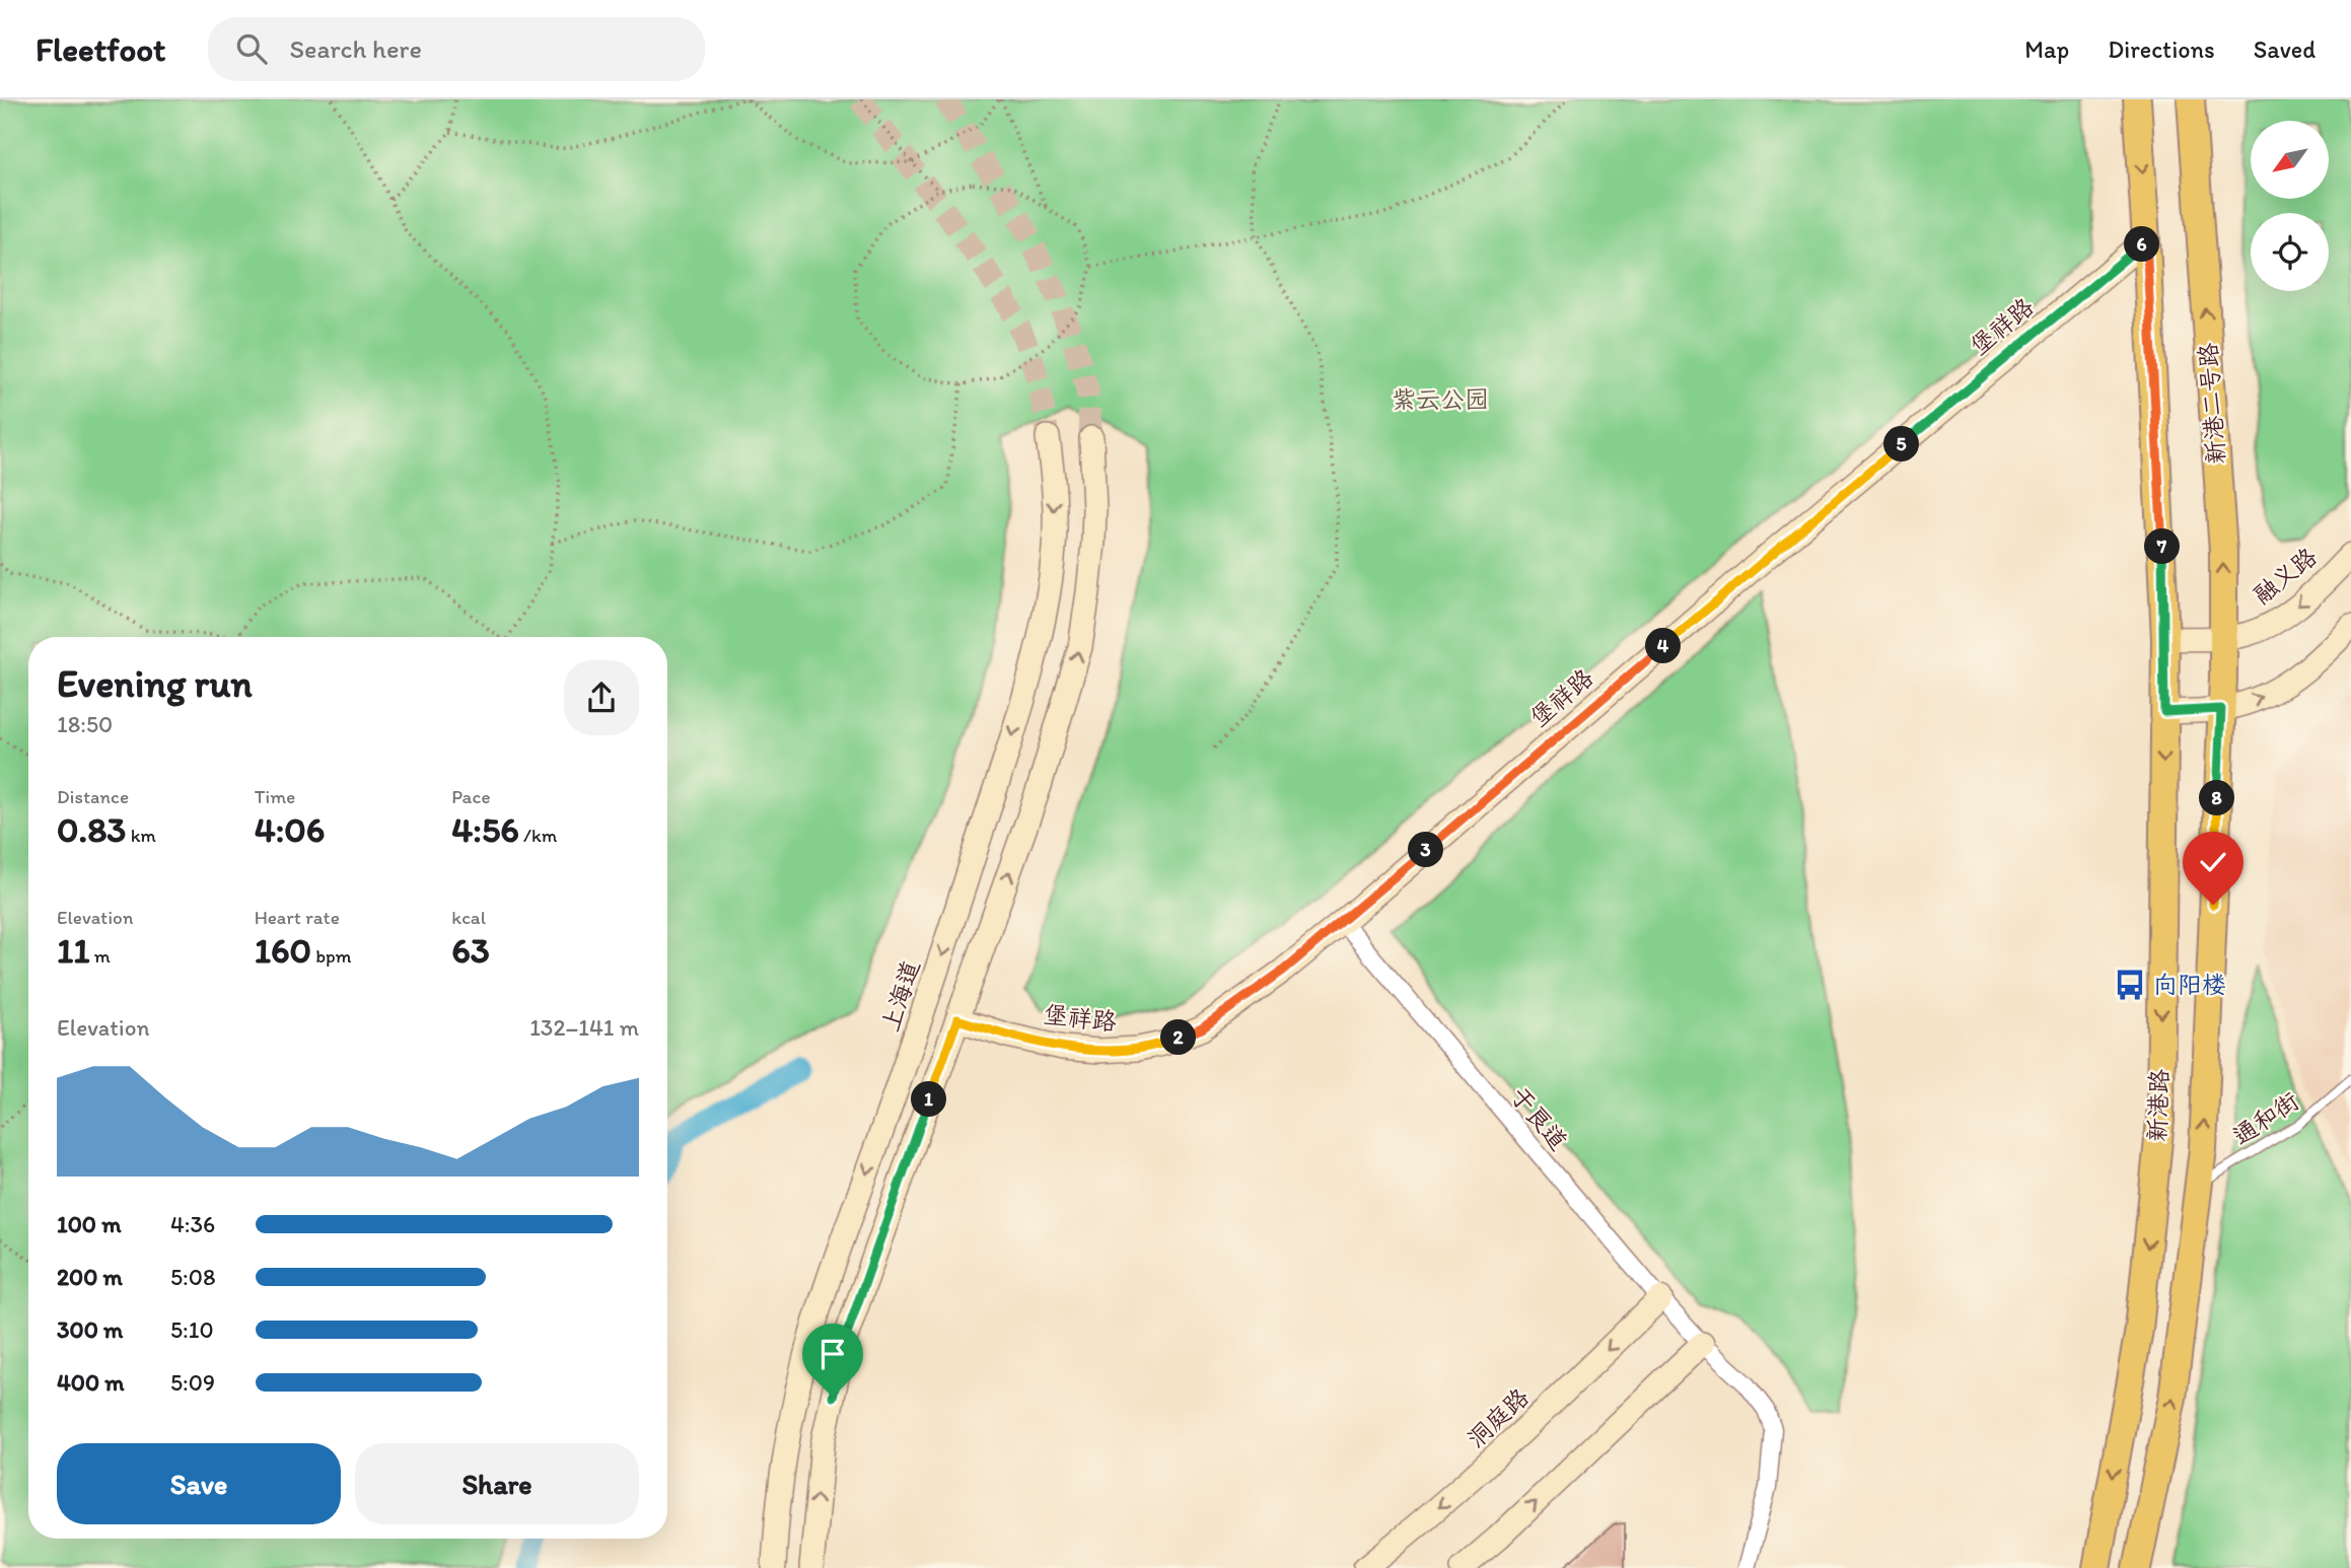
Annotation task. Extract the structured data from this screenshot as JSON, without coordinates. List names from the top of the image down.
{
  "streets": {
    "main road": ["新港二号路", "新港路"],
    "street": [
      "堡祥路",
      "融义路",
      "上海道",
      "于良道",
      "洞庭路"
    ],
    "lane": ["通和街"]
  },
  "crossings": [
    ["堡祥路", "于良道"],
    ["新港二号路", "融义路"],
    ["新港二号路", "新港路"],
    ["融义路", "新港路"],
    ["新港路", "通和街"],
    ["于良道", "洞庭路"]
  ],
  "parks": ["紫云公园"],
  "places": {
    "bus stop": ["向阳楼"]
  },
  "north": "bottom left",
  "page": {
    "header": "Fleetfoot",
    "search": "Search here",
    "nav": ["Map", "Directions", "Saved"],
    "pins": [
      "6",
      "5",
      "7",
      "4",
      "8",
      "3",
      "2",
      "1"
    ],
    "heading": ["Evening run", "18:50"],
    "stats": [
      ["Distance", "0.83 km"],
      ["Time", "4:06"],
      ["Pace", "4:56 /km"],
      ["Elevation", "11 m"],
      ["Heart rate", "160 bpm"],
      ["kcal", "63"]
    ],
    "chart": ["Elevation", "132–141 m"],
    "list": [
      {
        "name": "100 m",
        "note": "4:36"
      },
      {
        "name": "200 m",
        "note": "5:08"
      },
      {
        "name": "300 m",
        "note": "5:10"
      },
      {
        "name": "400 m",
        "note": "5:09"
      }
    ],
    "buttons": ["Save", "Share"]
  }
}
